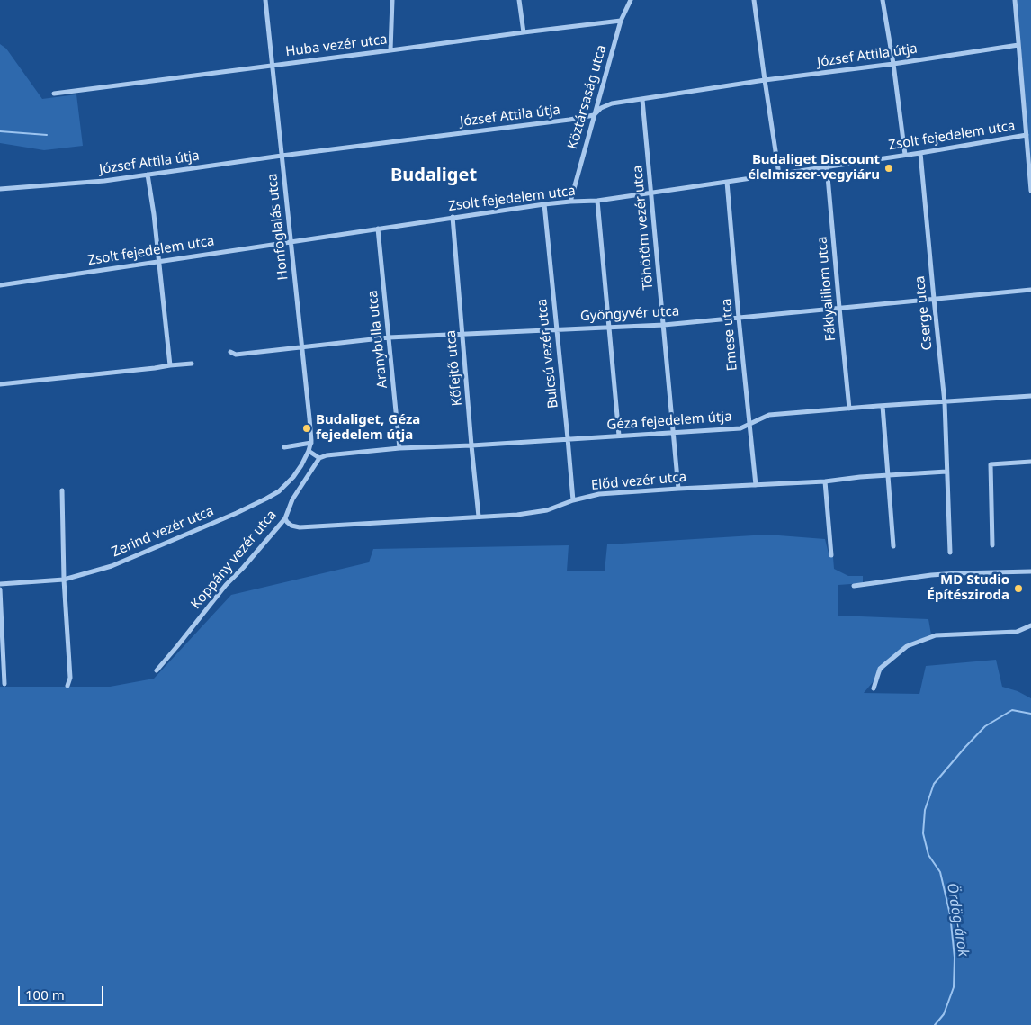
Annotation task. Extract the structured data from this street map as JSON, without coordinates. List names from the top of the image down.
{
  "streets": {
    "street": [
      "Huba vezér utca",
      "József Attila útja",
      "Köztársaság utca",
      "Zsolt fejedelem utca",
      "Honfoglalás utca",
      "Töhötöm vezér utca",
      "Fáklyaliliom utca",
      "Cserge utca",
      "Gyöngyvér utca",
      "Emese utca",
      "Aranybulla utca",
      "Bulcsú vezér utca",
      "Kőfejtő utca",
      "Géza fejedelem útja",
      "Előd vezér utca",
      "Zerind vezér utca",
      "Koppány vezér utca"
    ]
  },
  "crossings": [
    ["Huba vezér utca", "Köztársaság utca"],
    ["Huba vezér utca", "Honfoglalás utca"],
    ["József Attila útja", "Köztársaság utca"],
    ["József Attila útja", "Honfoglalás utca"],
    ["József Attila útja", "Töhötöm vezér utca"],
    ["Köztársaság utca", "Zsolt fejedelem utca"],
    ["Zsolt fejedelem utca", "Honfoglalás utca"],
    ["Zsolt fejedelem utca", "Töhötöm vezér utca"],
    ["Zsolt fejedelem utca", "Fáklyaliliom utca"],
    ["Zsolt fejedelem utca", "Cserge utca"],
    ["Zsolt fejedelem utca", "Emese utca"],
    ["Zsolt fejedelem utca", "Aranybulla utca"],
    ["Zsolt fejedelem utca", "Bulcsú vezér utca"],
    ["Zsolt fejedelem utca", "Kőfejtő utca"],
    ["Honfoglalás utca", "Gyöngyvér utca"],
    ["Honfoglalás utca", "Zerind vezér utca"],
    ["Töhötöm vezér utca", "Gyöngyvér utca"],
    ["Töhötöm vezér utca", "Géza fejedelem útja"],
    ["Töhötöm vezér utca", "Előd vezér utca"],
    ["Fáklyaliliom utca", "Gyöngyvér utca"],
    ["Fáklyaliliom utca", "Géza fejedelem útja"],
    ["Cserge utca", "Gyöngyvér utca"],
    ["Cserge utca", "Géza fejedelem útja"],
    ["Cserge utca", "Előd vezér utca"],
    ["Gyöngyvér utca", "Emese utca"],
    ["Gyöngyvér utca", "Aranybulla utca"],
    ["Gyöngyvér utca", "Bulcsú vezér utca"],
    ["Gyöngyvér utca", "Kőfejtő utca"],
    ["Emese utca", "Géza fejedelem útja"],
    ["Emese utca", "Előd vezér utca"],
    ["Aranybulla utca", "Géza fejedelem útja"],
    ["Bulcsú vezér utca", "Géza fejedelem útja"],
    ["Bulcsú vezér utca", "Előd vezér utca"],
    ["Kőfejtő utca", "Géza fejedelem útja"],
    ["Kőfejtő utca", "Előd vezér utca"],
    ["Géza fejedelem útja", "Koppány vezér utca"],
    ["Előd vezér utca", "Koppány vezér utca"]
  ],
  "districts": ["Budaliget"],
  "water": ["Ördög-árok"],
  "places": ["Budaliget Discount élelmiszer-vegyiáru", "Budaliget, Géza fejedelem útja", "MD Studio Építésziroda"],
  "scale_bar": "100 m"
}
